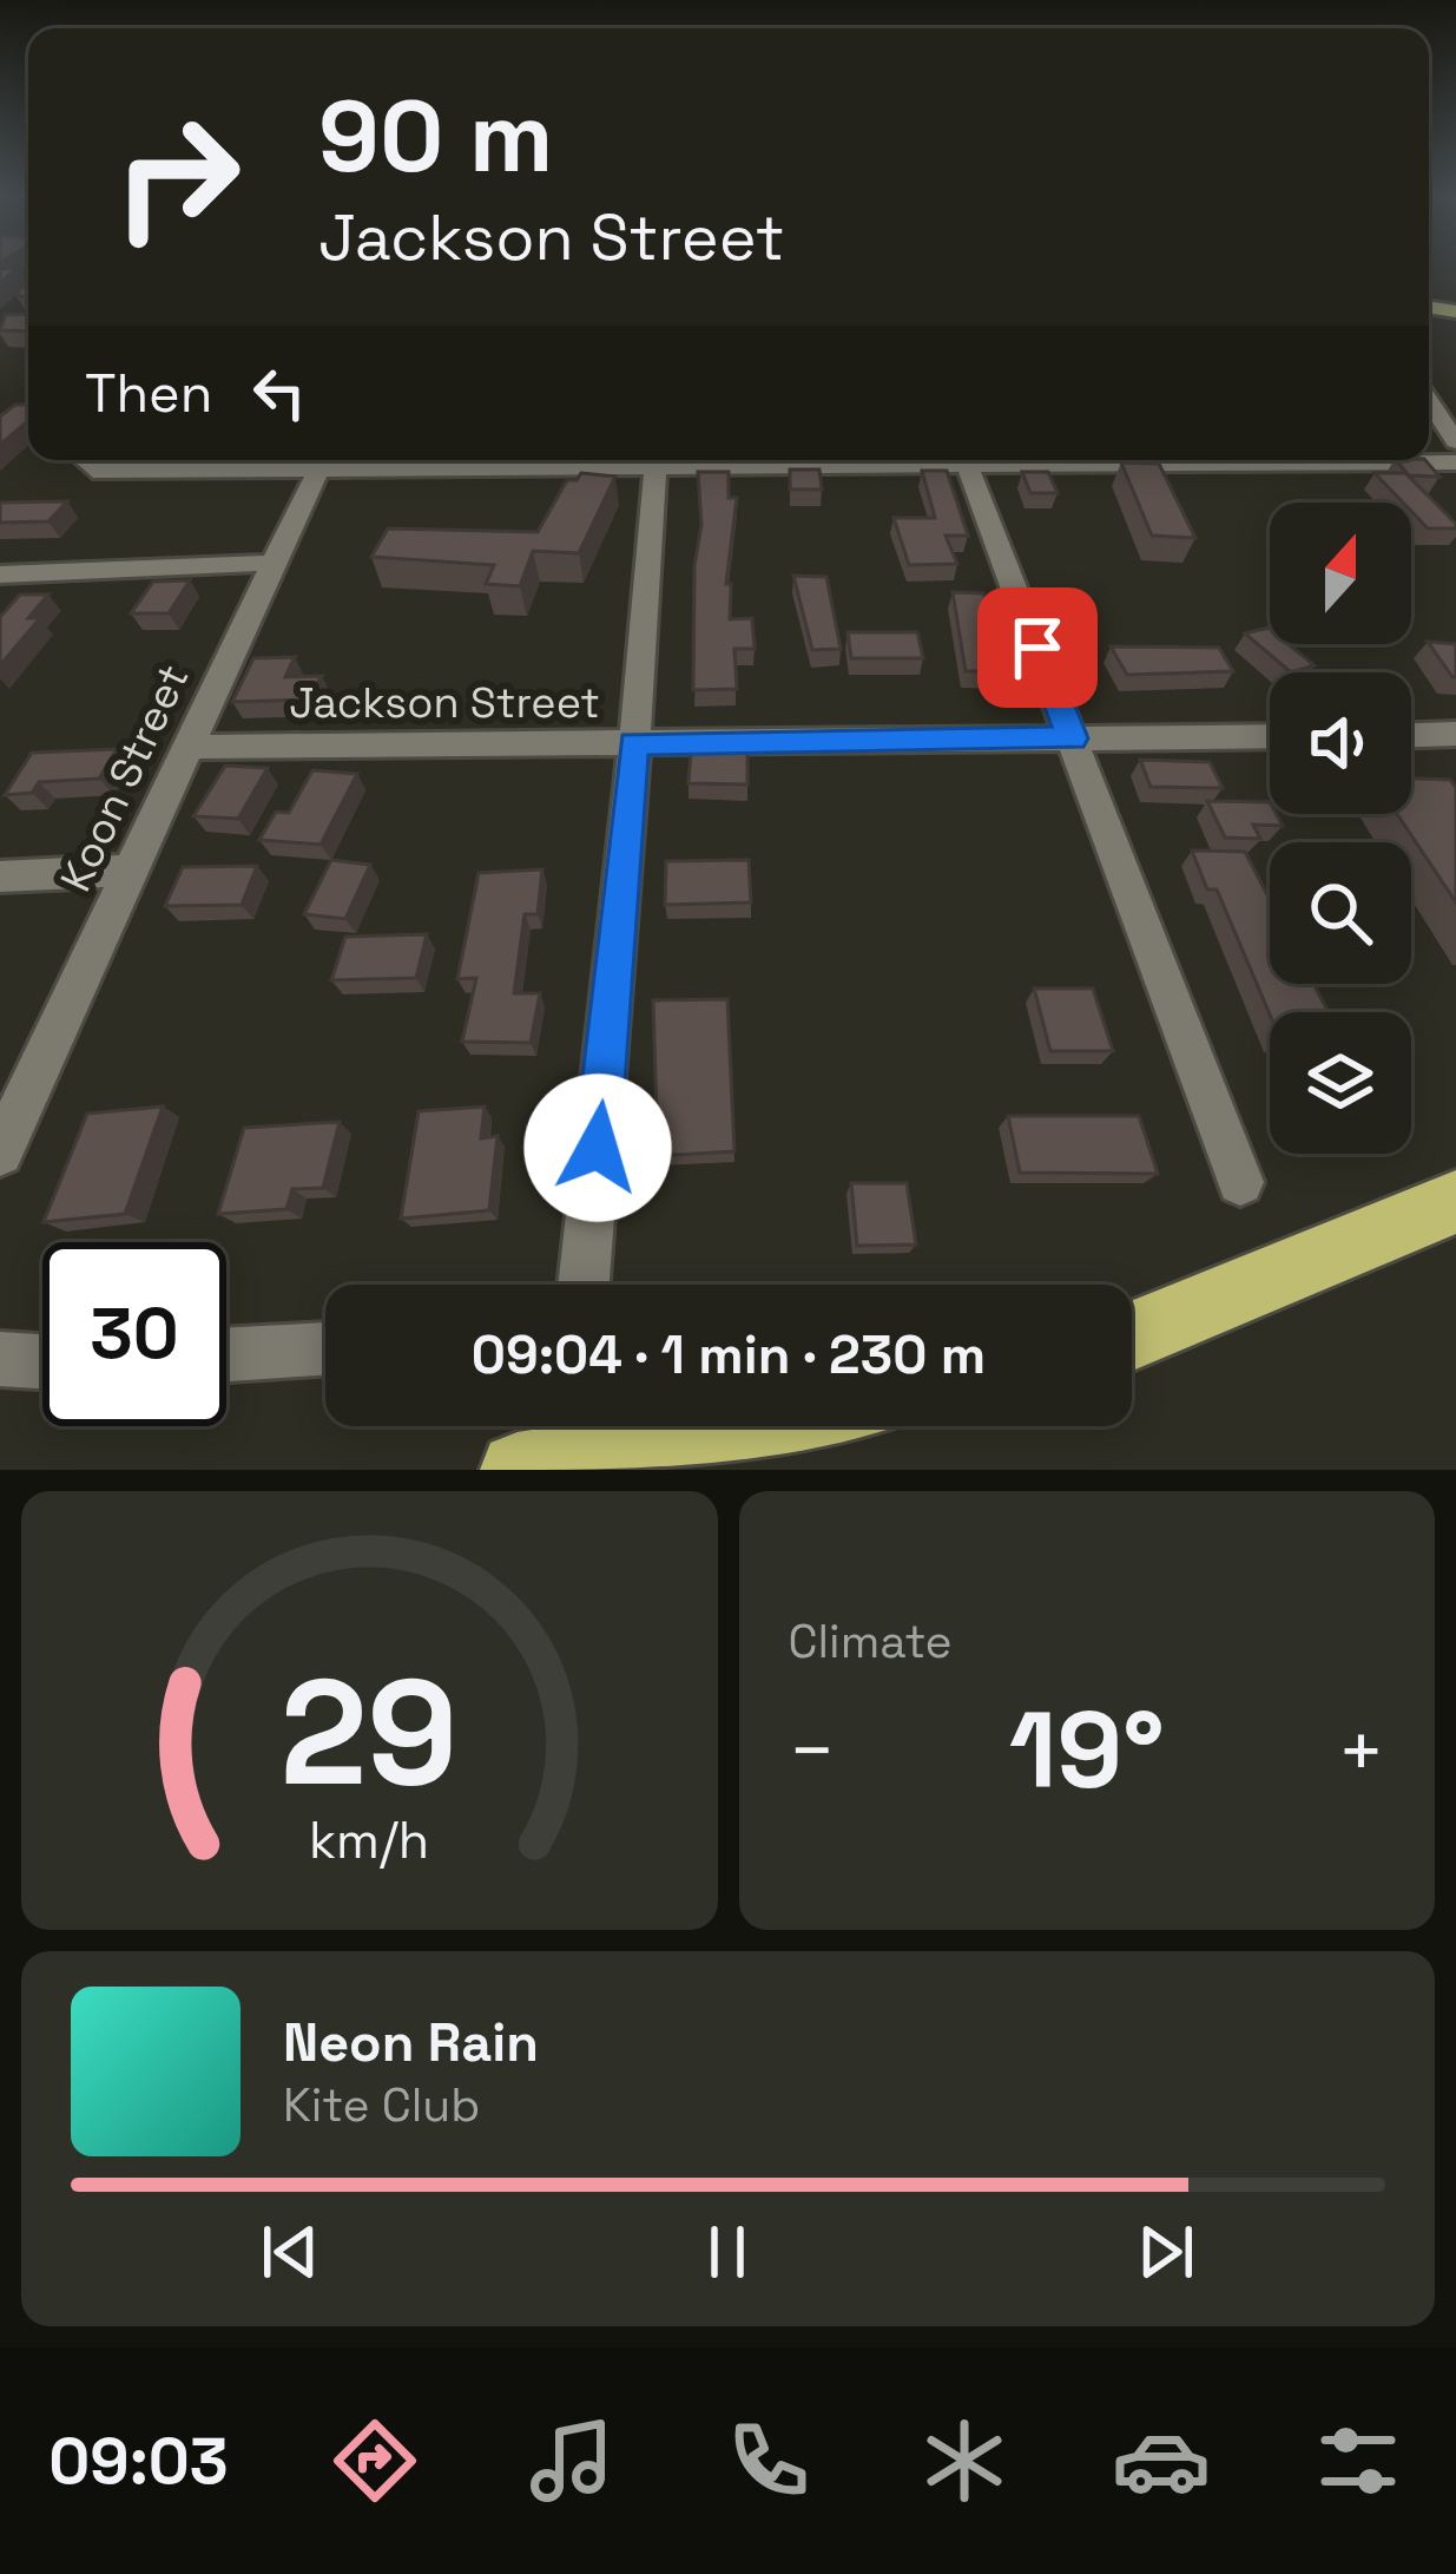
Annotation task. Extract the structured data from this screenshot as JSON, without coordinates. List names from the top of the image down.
{
  "streets": {
    "street": ["Jackson Street", "Koon Street"]
  },
  "crossings": [
    ["Jackson Street", "Koon Street"]
  ],
  "north": "top",
  "page": {
    "turn": ["90 m", "Jackson Street"],
    "then": "Then",
    "limit": "30",
    "trip": "09:04 · 1 min · 230 m",
    "tile": "Climate",
    "heat": ["−", "19°", "+"],
    "song": ["Neon Rain", "Kite Club"],
    "tabs": "09:03",
    "gauge": ["29", "km/h"]
  }
}
